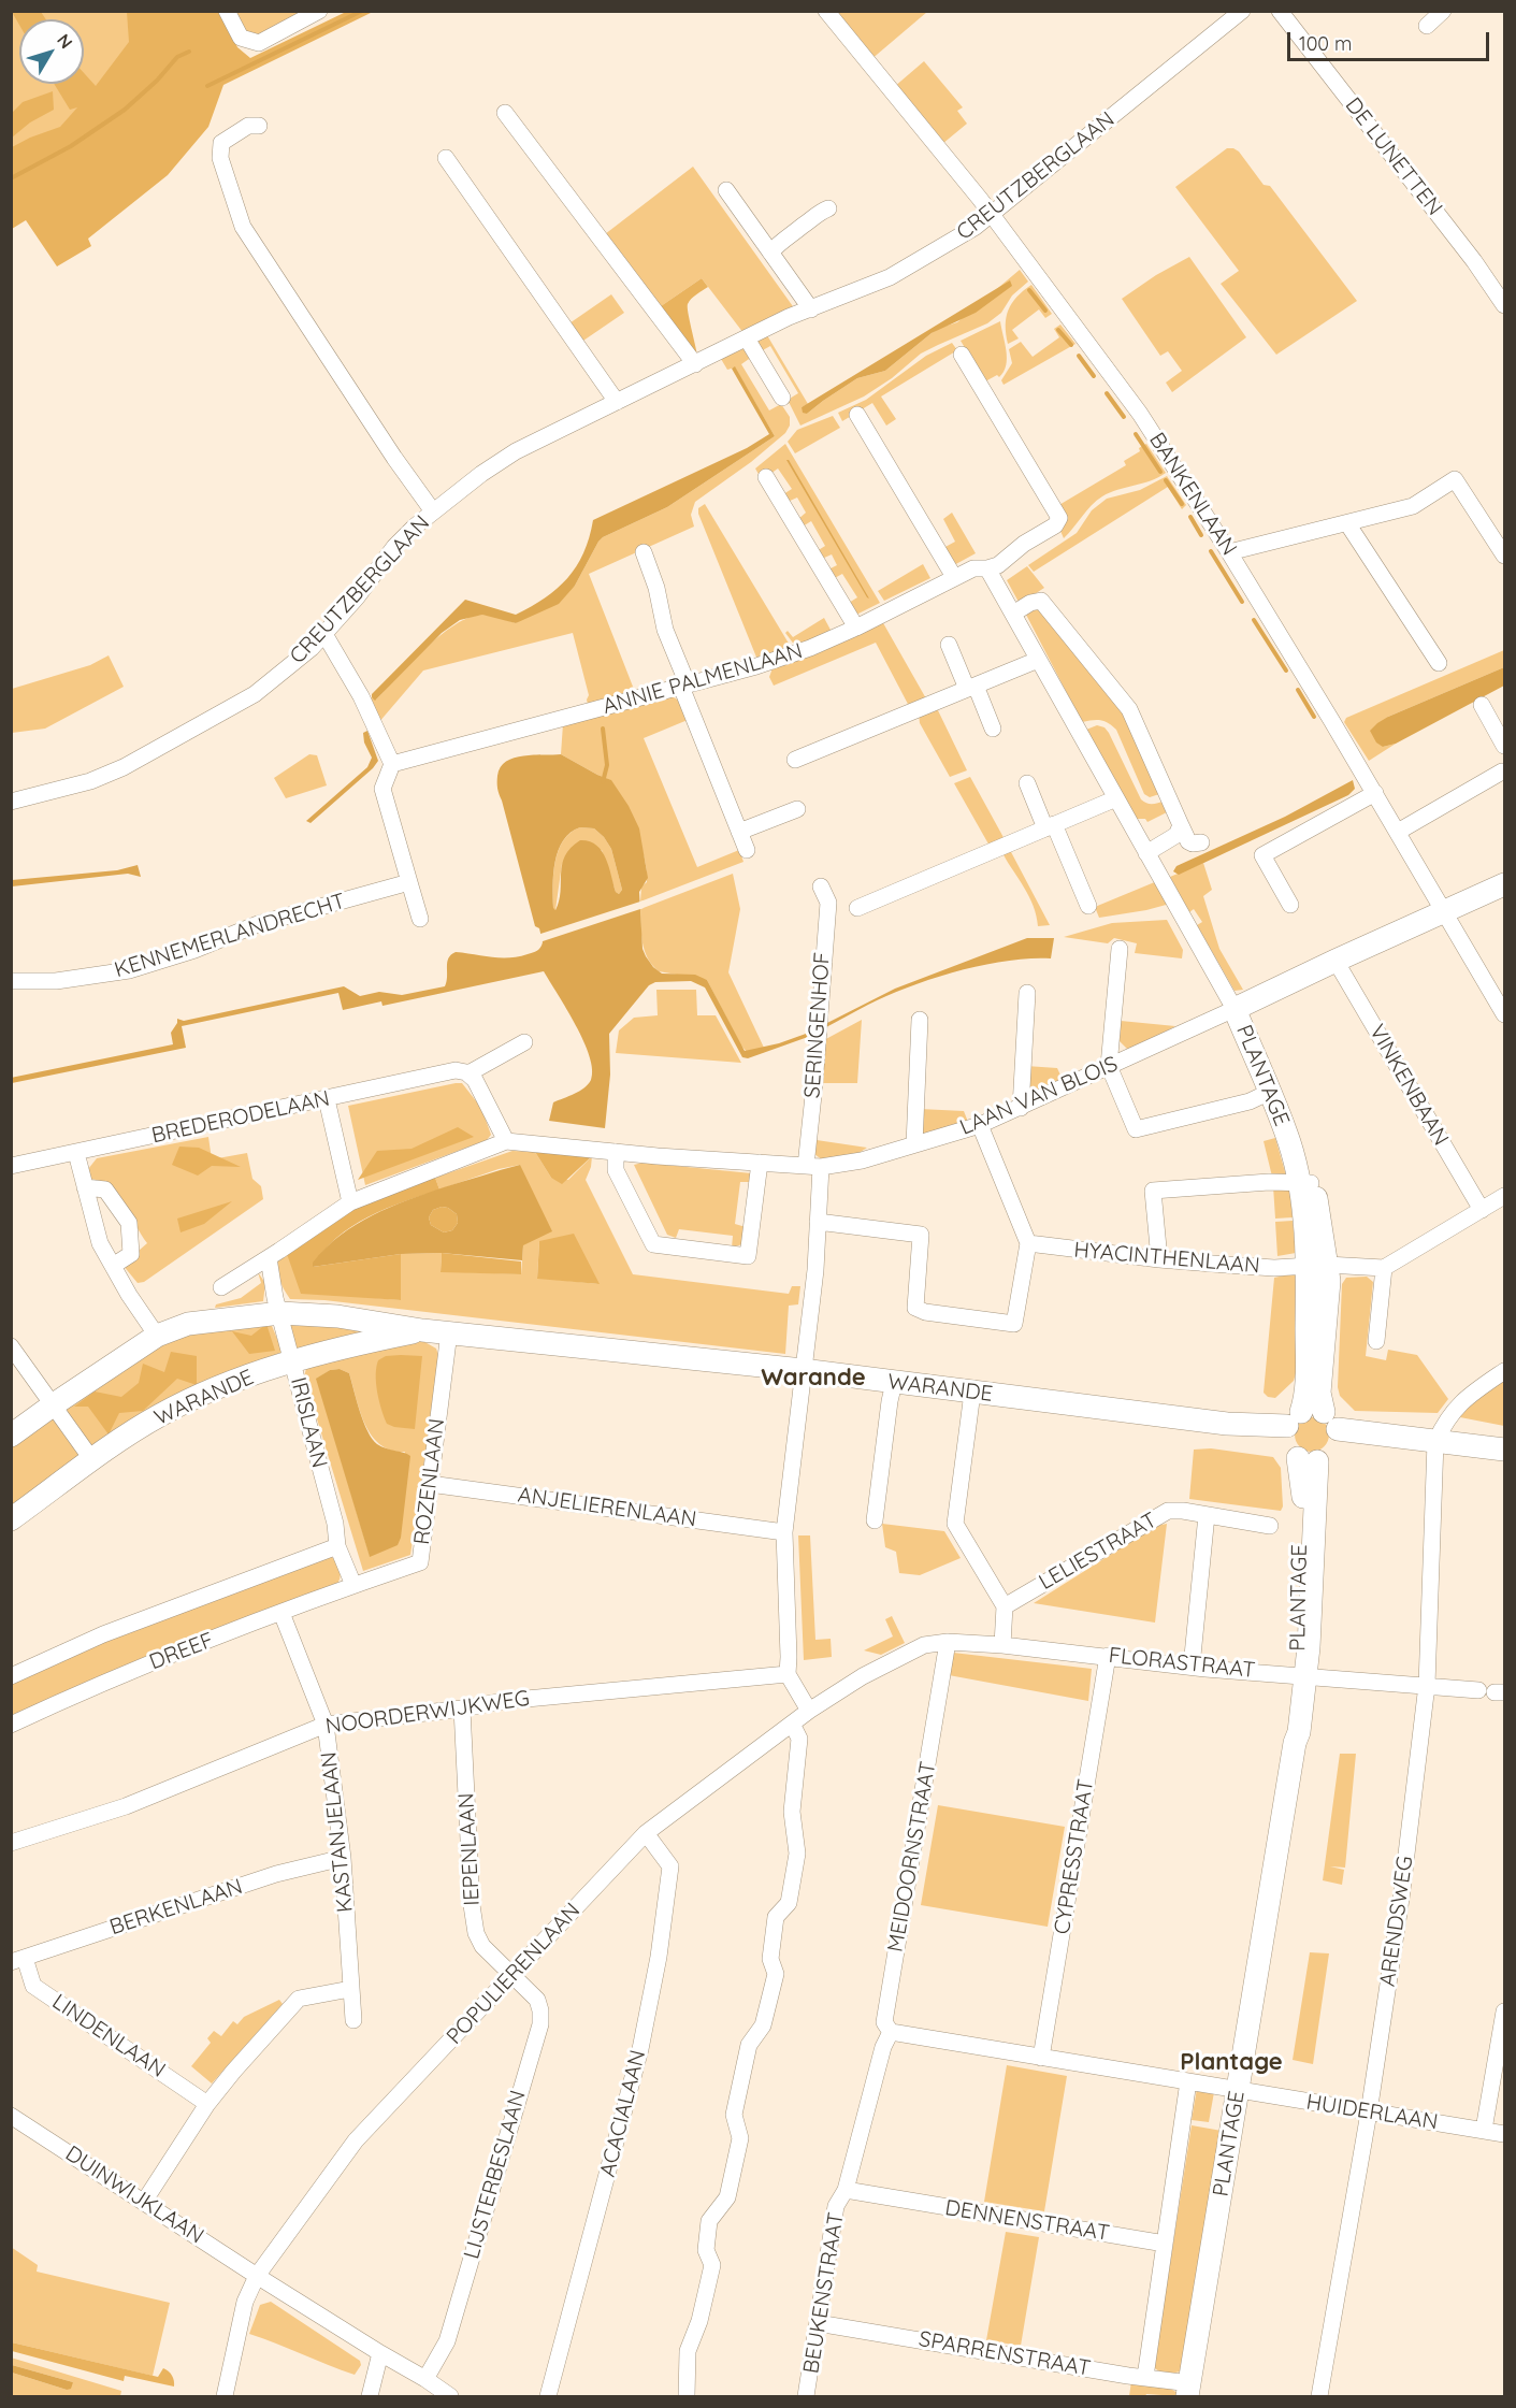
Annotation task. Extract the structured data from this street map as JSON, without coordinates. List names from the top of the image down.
{
  "streets": {
    "main road": ["PLANTAGE", "LAAN VAN BLOIS", "WARANDE"],
    "street": [
      "DE LUNETTEN",
      "CREUTZBERGLAAN",
      "BANKENLAAN",
      "ANNIE PALMENLAAN",
      "KENNEMERLANDRECHT",
      "SERINGENHOF",
      "VINKENBAAN",
      "BREDERODELAAN",
      "HYACINTHENLAAN",
      "IRISLAAN",
      "ROZENLAAN",
      "ANJELIERENLAAN",
      "LELIESTRAAT",
      "DREEF",
      "FLORASTRAAT",
      "NOORDERWIJKWEG",
      "KASTANJELAAN",
      "IEPENLAAN",
      "MEIDOORNSTRAAT",
      "CYPRESSTRAAT",
      "BERKENLAAN",
      "ARENDSWEG",
      "POPULIERENLAAN",
      "LINDENLAAN",
      "HUIDERLAAN",
      "ACACIALAAN",
      "LIJSTERBESLAAN",
      "DUINWIJKLAAN",
      "DENNENSTRAAT",
      "BEUKENSTRAAT",
      "SPARRENSTRAAT"
    ]
  },
  "crossings": [
    ["CREUTZBERGLAAN", "BANKENLAAN"],
    ["BANKENLAAN", "LAAN VAN BLOIS"],
    ["SERINGENHOF", "LAAN VAN BLOIS"],
    ["SERINGENHOF", "WARANDE"],
    ["SERINGENHOF", "ANJELIERENLAAN"],
    ["SERINGENHOF", "NOORDERWIJKWEG"],
    ["PLANTAGE", "LAAN VAN BLOIS"],
    ["PLANTAGE", "HYACINTHENLAAN"],
    ["PLANTAGE", "WARANDE"],
    ["PLANTAGE", "FLORASTRAAT"],
    ["PLANTAGE", "HUIDERLAAN"],
    ["PLANTAGE", "SPARRENSTRAAT"],
    ["VINKENBAAN", "LAAN VAN BLOIS"],
    ["LAAN VAN BLOIS", "IRISLAAN"],
    ["WARANDE", "IRISLAAN"],
    ["WARANDE", "ROZENLAAN"],
    ["WARANDE", "ARENDSWEG"],
    ["IRISLAAN", "ROZENLAAN"],
    ["IRISLAAN", "DREEF"],
    ["ROZENLAAN", "ANJELIERENLAAN"],
    ["ROZENLAAN", "DREEF"],
    ["DREEF", "KASTANJELAAN"],
    ["FLORASTRAAT", "MEIDOORNSTRAAT"],
    ["FLORASTRAAT", "CYPRESSTRAAT"],
    ["FLORASTRAAT", "ARENDSWEG"],
    ["FLORASTRAAT", "POPULIERENLAAN"],
    ["NOORDERWIJKWEG", "KASTANJELAAN"],
    ["NOORDERWIJKWEG", "IEPENLAAN"],
    ["KASTANJELAAN", "BERKENLAAN"],
    ["IEPENLAAN", "POPULIERENLAAN"],
    ["IEPENLAAN", "LIJSTERBESLAAN"],
    ["MEIDOORNSTRAAT", "HUIDERLAAN"],
    ["MEIDOORNSTRAAT", "BEUKENSTRAAT"],
    ["CYPRESSTRAAT", "HUIDERLAAN"],
    ["BERKENLAAN", "LINDENLAAN"],
    ["ARENDSWEG", "HUIDERLAAN"],
    ["POPULIERENLAAN", "ACACIALAAN"],
    ["POPULIERENLAAN", "LIJSTERBESLAAN"],
    ["POPULIERENLAAN", "DUINWIJKLAAN"],
    ["HUIDERLAAN", "BEUKENSTRAAT"],
    ["LIJSTERBESLAAN", "DUINWIJKLAAN"],
    ["DENNENSTRAAT", "BEUKENSTRAAT"],
    ["BEUKENSTRAAT", "SPARRENSTRAAT"]
  ],
  "districts": ["Warande", "Plantage"],
  "scale_bar": "100 m",
  "north": "top right"
}
